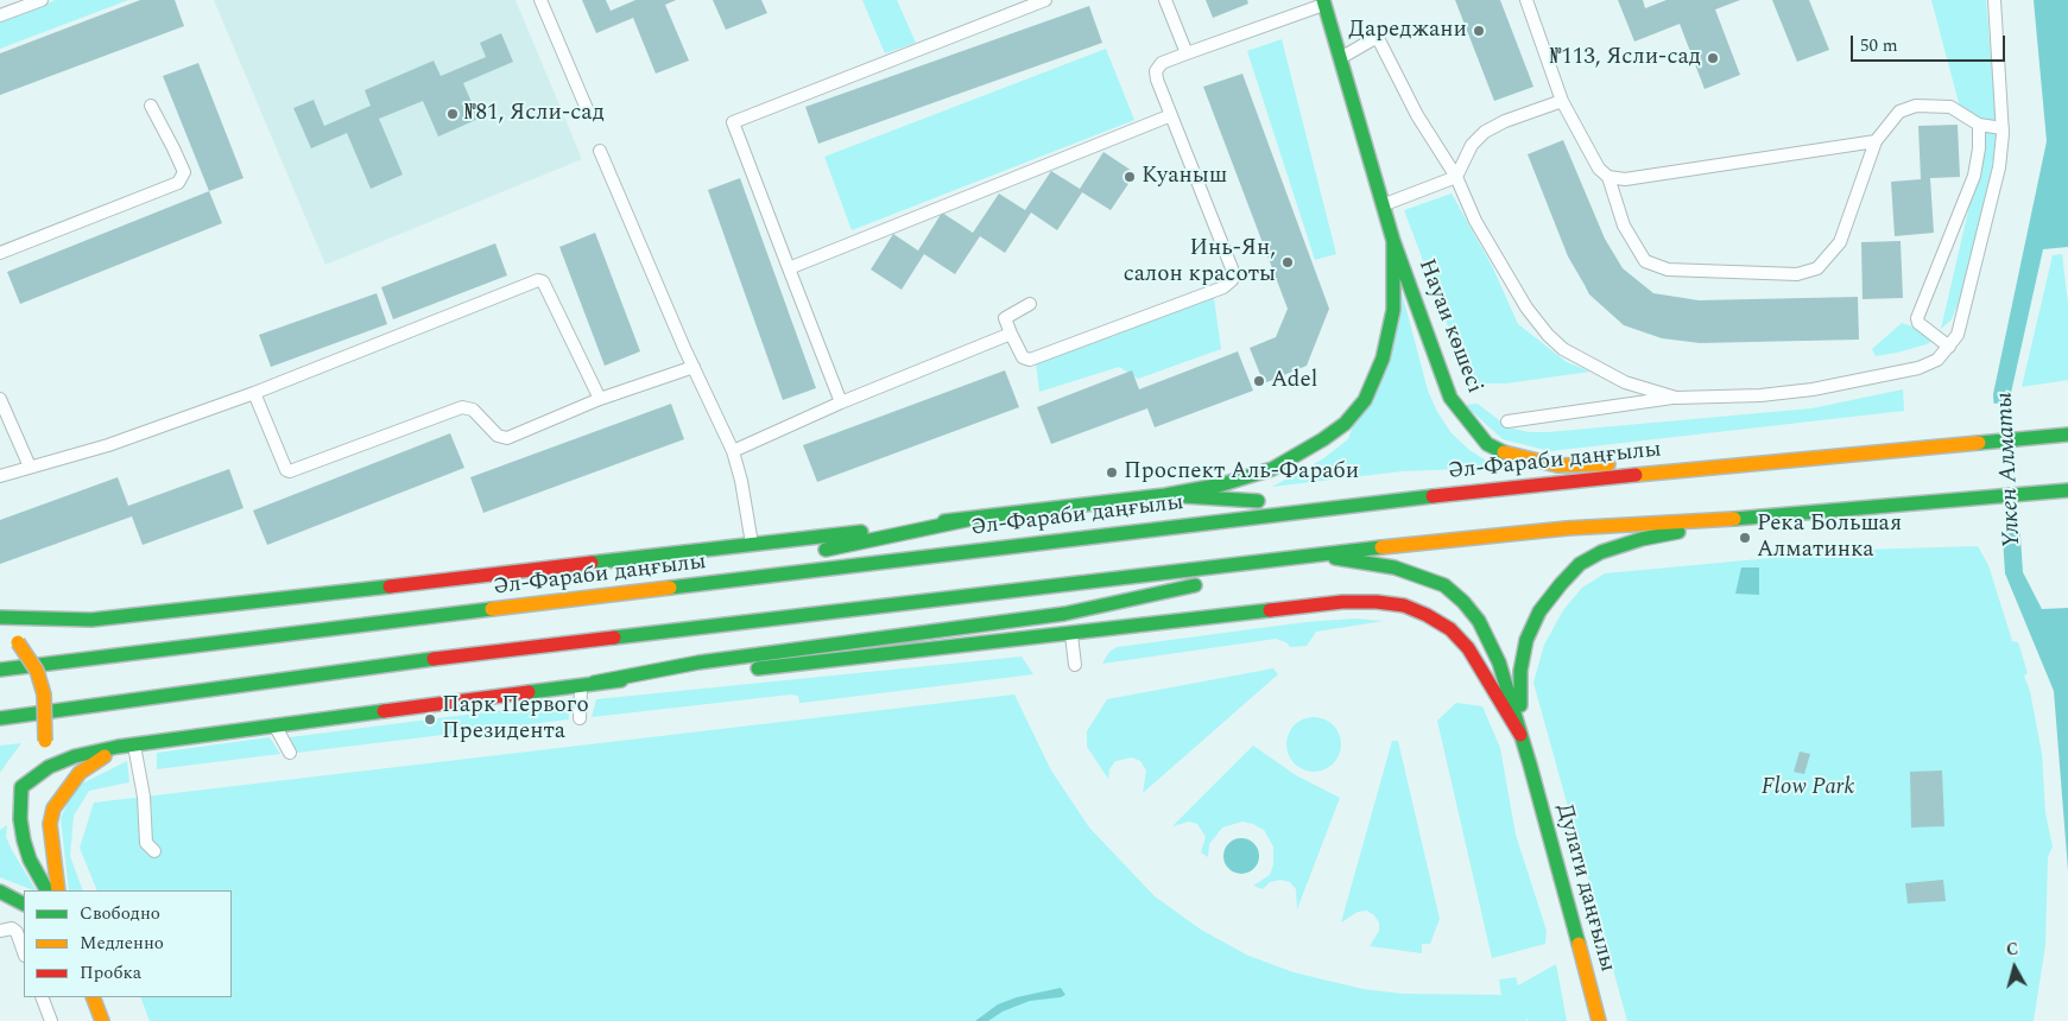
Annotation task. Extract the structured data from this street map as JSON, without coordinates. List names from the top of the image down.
{
  "streets": {
    "main road": ["Науаи көшесі", "Әл-Фараби даңғылы", "Дулати даңғылы"]
  },
  "crossings": [
    ["Науаи көшесі", "Әл-Фараби даңғылы"]
  ],
  "water": ["Үлкен Алматы"],
  "parks": ["Flow Park"],
  "places": [
    "Дареджани",
    "№113, Ясли-сад",
    "№81, Ясли-сад",
    "Куаныш",
    "Инь-Ян, салон красоты",
    "Adel",
    "Проспект Аль-Фараби",
    "Река Большая Алматинка",
    "Парк Первого Президента"
  ],
  "legend": ["Свободно", "Медленно", "Пробка"],
  "scale_bar": "50 m",
  "north": "top"
}
